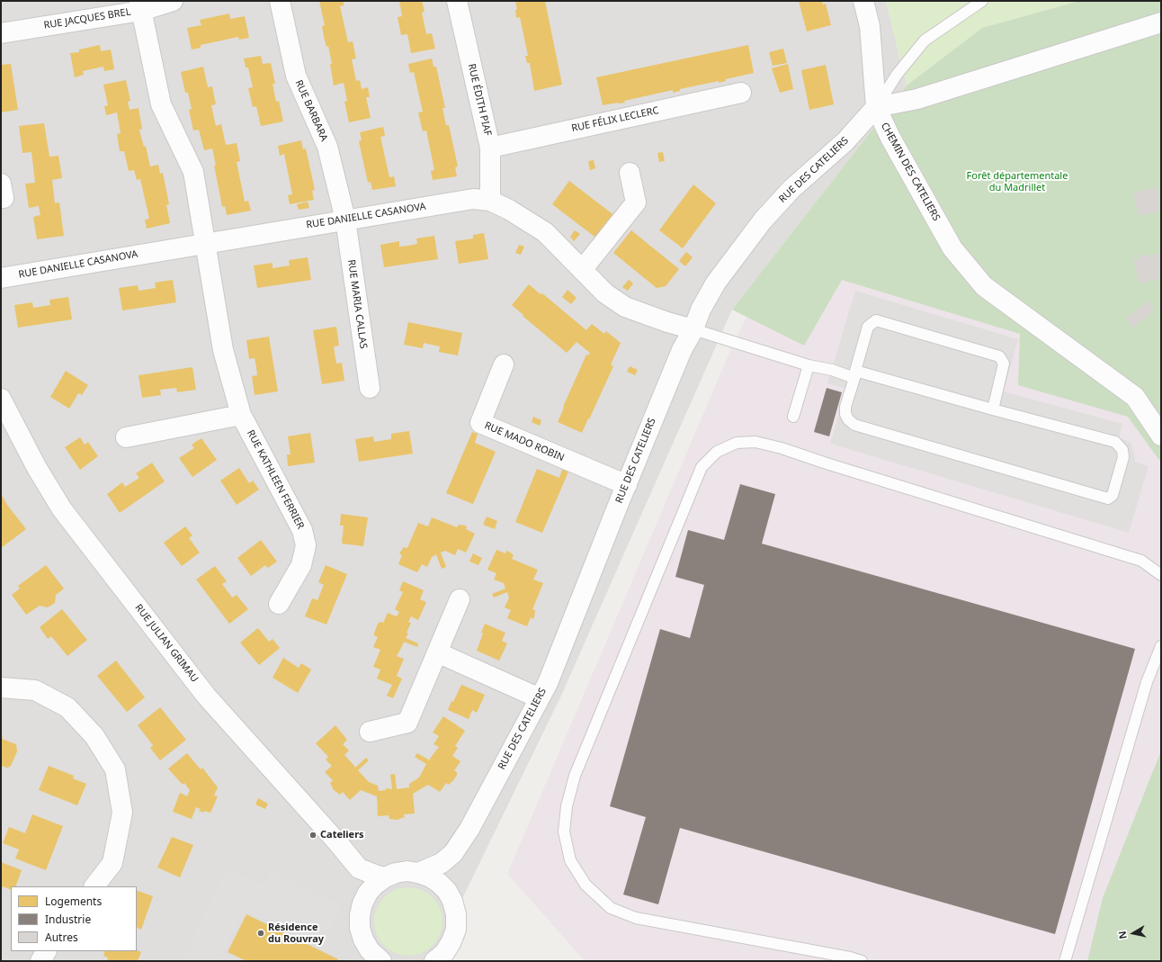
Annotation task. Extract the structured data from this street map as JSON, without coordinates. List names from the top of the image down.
{
  "streets": {
    "street": [
      "RUE JACQUES BREL",
      "RUE ÉDITH PIAF",
      "RUE BARBARA",
      "RUE FÉLIX LECLERC",
      "RUE DES CATELIERS",
      "CHEMIN DES CATELIERS",
      "RUE DANIELLE CASANOVA",
      "RUE MARIA CALLAS",
      "RUE MADO ROBIN",
      "RUE KATHLEEN FERRIER",
      "RUE JULIAN GRIMAU"
    ]
  },
  "crossings": [
    ["RUE JACQUES BREL", "RUE KATHLEEN FERRIER"],
    ["RUE ÉDITH PIAF", "RUE FÉLIX LECLERC"],
    ["RUE ÉDITH PIAF", "RUE DANIELLE CASANOVA"],
    ["RUE BARBARA", "RUE DANIELLE CASANOVA"],
    ["RUE BARBARA", "RUE MARIA CALLAS"],
    ["RUE DES CATELIERS", "CHEMIN DES CATELIERS"],
    ["RUE DES CATELIERS", "RUE DANIELLE CASANOVA"],
    ["RUE DES CATELIERS", "RUE MADO ROBIN"],
    ["RUE DANIELLE CASANOVA", "RUE MARIA CALLAS"],
    ["RUE DANIELLE CASANOVA", "RUE KATHLEEN FERRIER"]
  ],
  "parks": ["Forêt départementale du Madrillet"],
  "places": ["Cateliers", "Résidence du Rouvray"],
  "legend": ["Logements", "Industrie", "Autres"],
  "north": "left"
}
